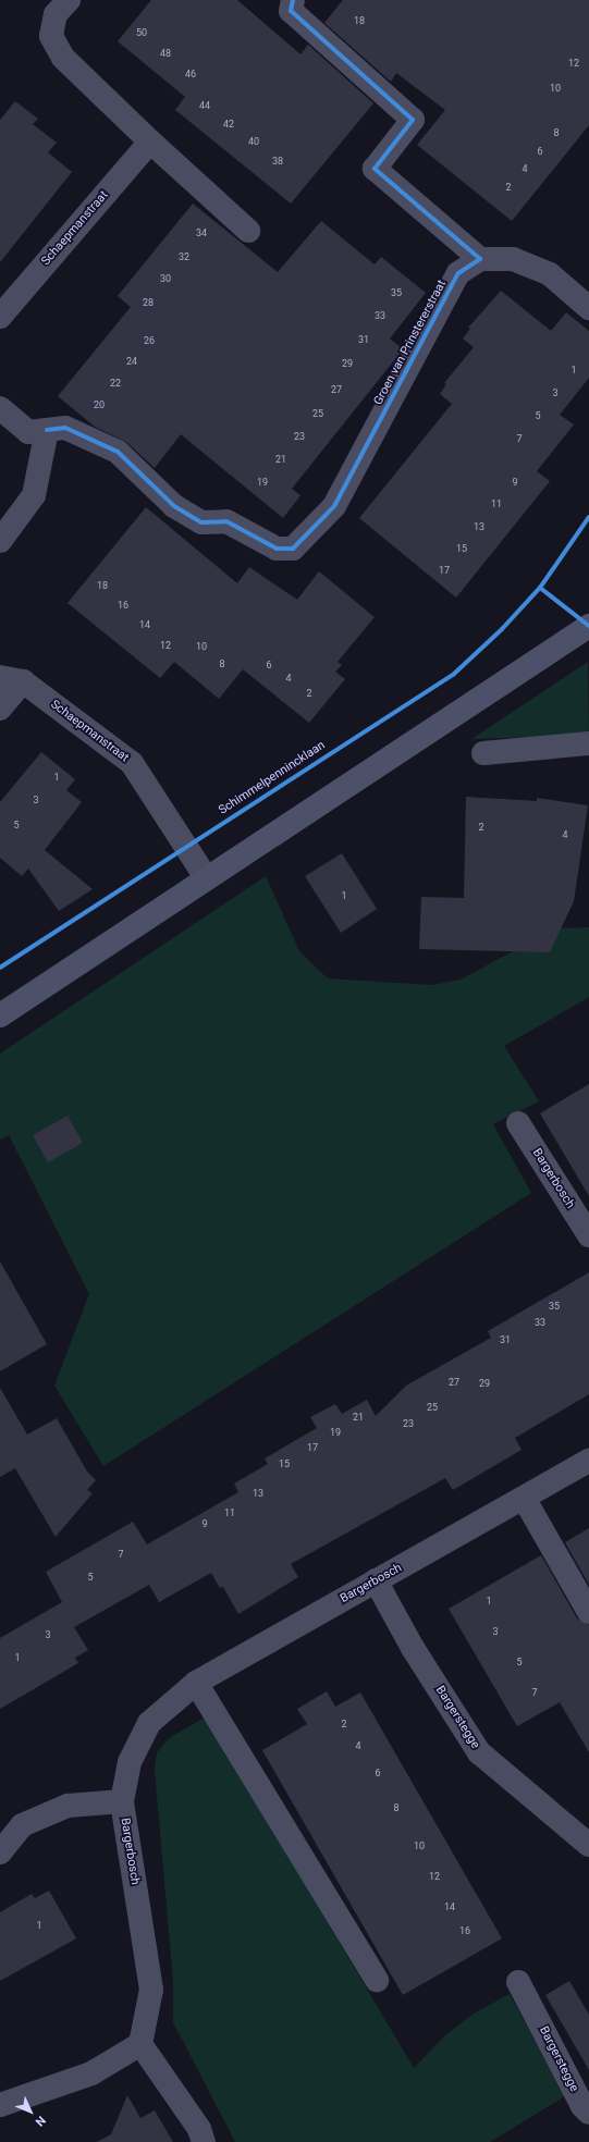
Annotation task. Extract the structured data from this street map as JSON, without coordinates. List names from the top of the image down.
{
  "streets": {
    "street": [
      "Schaepmanstraat",
      "Groen van Prinstererstraat",
      "Bargerbosch",
      "Bargerstegge"
    ],
    "cycle path": ["Schimmelpennincklaan"]
  },
  "crossings": [
    ["Bargerbosch", "Bargerstegge"]
  ],
  "house_numbers": [
    "18",
    "50",
    "48",
    "12",
    "46",
    "10",
    "44",
    "42",
    "8",
    "40",
    "6",
    "38",
    "4",
    "2",
    "34",
    "32",
    "30",
    "35",
    "28",
    "33",
    "31",
    "26",
    "24",
    "29",
    "1",
    "22",
    "27",
    "3",
    "20",
    "25",
    "5",
    "23",
    "7",
    "21",
    "19",
    "9",
    "11",
    "13",
    "15",
    "17",
    "18",
    "16",
    "14",
    "12",
    "10",
    "8",
    "6",
    "4",
    "2",
    "1",
    "3",
    "5",
    "2",
    "4",
    "1",
    "35",
    "33",
    "31",
    "27",
    "29",
    "25",
    "21",
    "23",
    "19",
    "17",
    "15",
    "13",
    "11",
    "9",
    "7",
    "5",
    "1",
    "3",
    "3",
    "1",
    "5",
    "7",
    "2",
    "4",
    "6",
    "8",
    "10",
    "12",
    "14",
    "1",
    "16"
  ],
  "north": "bottom right"
}
